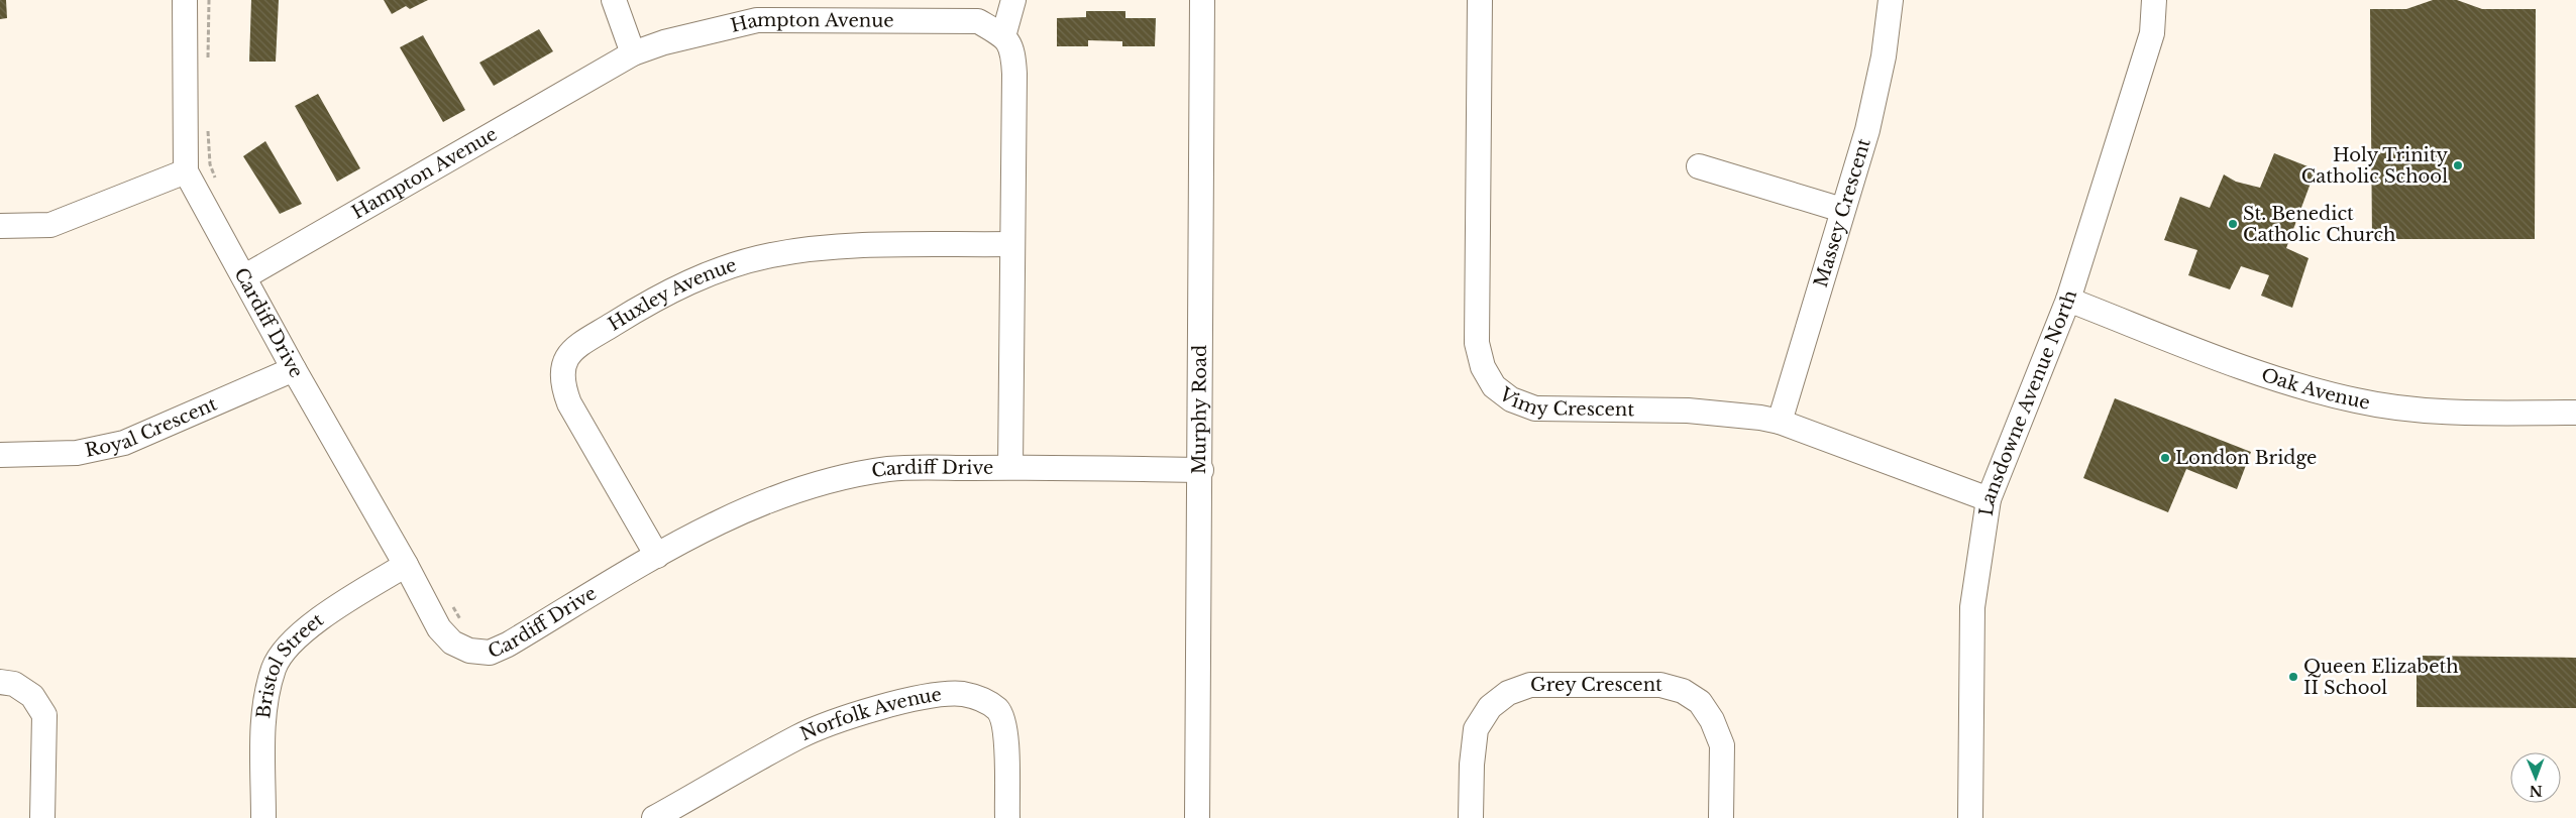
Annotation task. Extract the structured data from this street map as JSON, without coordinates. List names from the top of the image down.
{
  "streets": {
    "street": [
      "Hampton Avenue",
      "Massey Crescent",
      "Huxley Avenue",
      "Cardiff Drive",
      "Oak Avenue",
      "Vimy Crescent",
      "Lansdowne Avenue North",
      "Murphy Road",
      "Royal Crescent",
      "Bristol Street",
      "Grey Crescent",
      "Norfolk Avenue"
    ]
  },
  "crossings": [
    ["Hampton Avenue", "Cardiff Drive"],
    ["Massey Crescent", "Vimy Crescent"],
    ["Huxley Avenue", "Cardiff Drive"],
    ["Cardiff Drive", "Murphy Road"],
    ["Cardiff Drive", "Royal Crescent"],
    ["Cardiff Drive", "Bristol Street"],
    ["Oak Avenue", "Lansdowne Avenue North"],
    ["Vimy Crescent", "Lansdowne Avenue North"]
  ],
  "places": [
    "Holy Trinity Catholic School",
    "St. Benedict Catholic Church",
    "London Bridge",
    "Queen Elizabeth II School"
  ],
  "north": "bottom"
}
